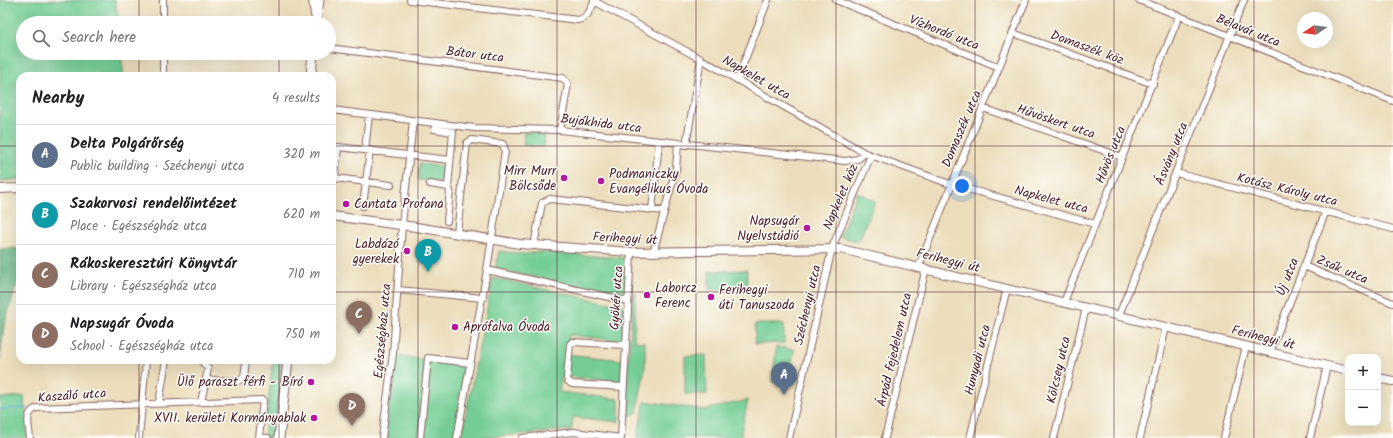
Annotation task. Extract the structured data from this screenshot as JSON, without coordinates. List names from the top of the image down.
{
  "streets": {
    "main road": ["Ferihegyi út"],
    "street": [
      "Bélavár utca",
      "Vízhordó utca",
      "Domaszék köz",
      "Bátor utca",
      "Napkelet utca",
      "Hűvöskert utca",
      "Bujákhida utca",
      "Domaszék utca",
      "Ásvány utca",
      "Hűvös utca",
      "Kotász Károly utca",
      "Napkelet köz",
      "Zsák utca",
      "Új utca",
      "Gyökér utca",
      "Széchenyi utca",
      "Egészségház utca",
      "Árpád fejedelem utca",
      "Hunyadi utca",
      "Kölcsey utca",
      "Kaszáló utca"
    ]
  },
  "crossings": [
    ["Bélavár utca", "Ásvány utca"],
    ["Bélavár utca", "Hűvös utca"],
    ["Vízhordó utca", "Domaszék utca"],
    ["Domaszék köz", "Domaszék utca"],
    ["Domaszék köz", "Hűvös utca"],
    ["Bátor utca", "Bujákhida utca"],
    ["Napkelet utca", "Bujákhida utca"],
    ["Napkelet utca", "Domaszék utca"],
    ["Napkelet utca", "Hűvös utca"],
    ["Napkelet utca", "Napkelet köz"],
    ["Hűvöskert utca", "Domaszék utca"],
    ["Hűvöskert utca", "Hűvös utca"],
    ["Bujákhida utca", "Napkelet köz"],
    ["Domaszék utca", "Ferihegyi út"],
    ["Domaszék utca", "Árpád fejedelem utca"],
    ["Ásvány utca", "Kotász Károly utca"],
    ["Ásvány utca", "Ferihegyi út"],
    ["Hűvös utca", "Ferihegyi út"],
    ["Kotász Károly utca", "Új utca"],
    ["Napkelet köz", "Ferihegyi út"],
    ["Napkelet köz", "Széchenyi utca"],
    ["Ferihegyi út", "Új utca"],
    ["Ferihegyi út", "Gyökér utca"],
    ["Ferihegyi út", "Széchenyi utca"],
    ["Ferihegyi út", "Egészségház utca"],
    ["Ferihegyi út", "Árpád fejedelem utca"],
    ["Ferihegyi út", "Hunyadi utca"],
    ["Ferihegyi út", "Kölcsey utca"],
    ["Zsák utca", "Új utca"]
  ],
  "places": [
    "Mirr Murr Bölcsőde",
    "Podmaniczky Evangélikus Óvoda",
    "Cantata Profana",
    "Napsugár Nyelvstúdió",
    "Labdázó gyerekek",
    "Laborcz Ferenc",
    "Ferihegyi úti Tanuszoda",
    "Aprófalva Óvoda",
    "Ülő paraszt férfi - Bíró",
    "XVII. kerületi Kormányablak"
  ],
  "north": "left",
  "page": {
    "search": "Search here",
    "heading": ["Nearby", "4 results"],
    "list": [
      {
        "mark": "A",
        "name": "Delta Polgárőrség",
        "note": "Public building · Széchenyi utca",
        "value": "320 m"
      },
      {
        "mark": "B",
        "name": "Szakorvosi rendelőintézet",
        "note": "Place · Egészségház utca",
        "value": "620 m"
      },
      {
        "mark": "C",
        "name": "Rákoskeresztúri Könyvtár",
        "note": "Library · Egészségház utca",
        "value": "710 m"
      },
      {
        "mark": "D",
        "name": "Napsugár Óvoda",
        "note": "School · Egészségház utca",
        "value": "750 m"
      }
    ],
    "pins": [
      "B",
      "C",
      "A",
      "D"
    ],
    "map_buttons": ["+", "−"]
  }
}
